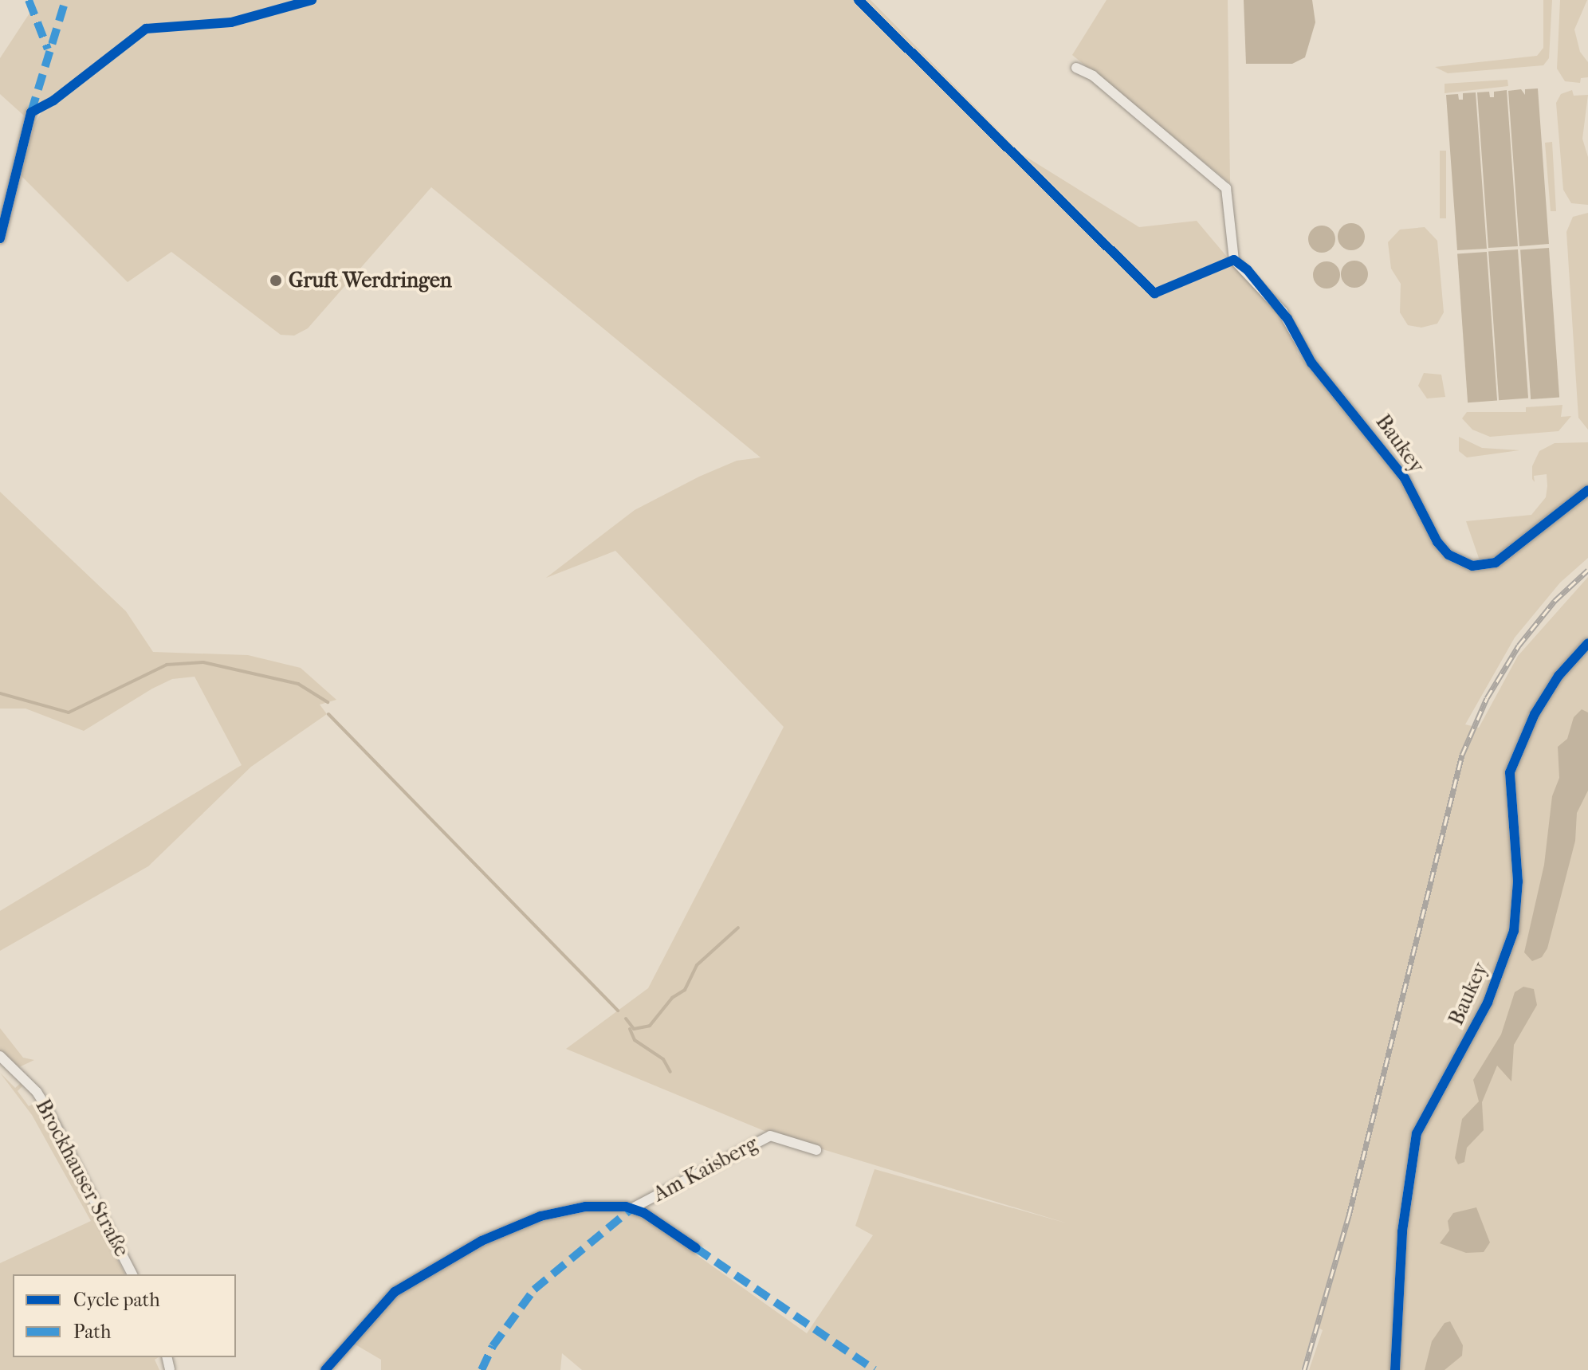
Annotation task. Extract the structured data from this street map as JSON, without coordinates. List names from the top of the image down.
{
  "streets": {
    "street": ["Baukey", "Am Kaisberg", "Brockhauser Straße"]
  },
  "places": ["Gruft Werdringen"],
  "legend": ["Cycle path", "Path"]
}
